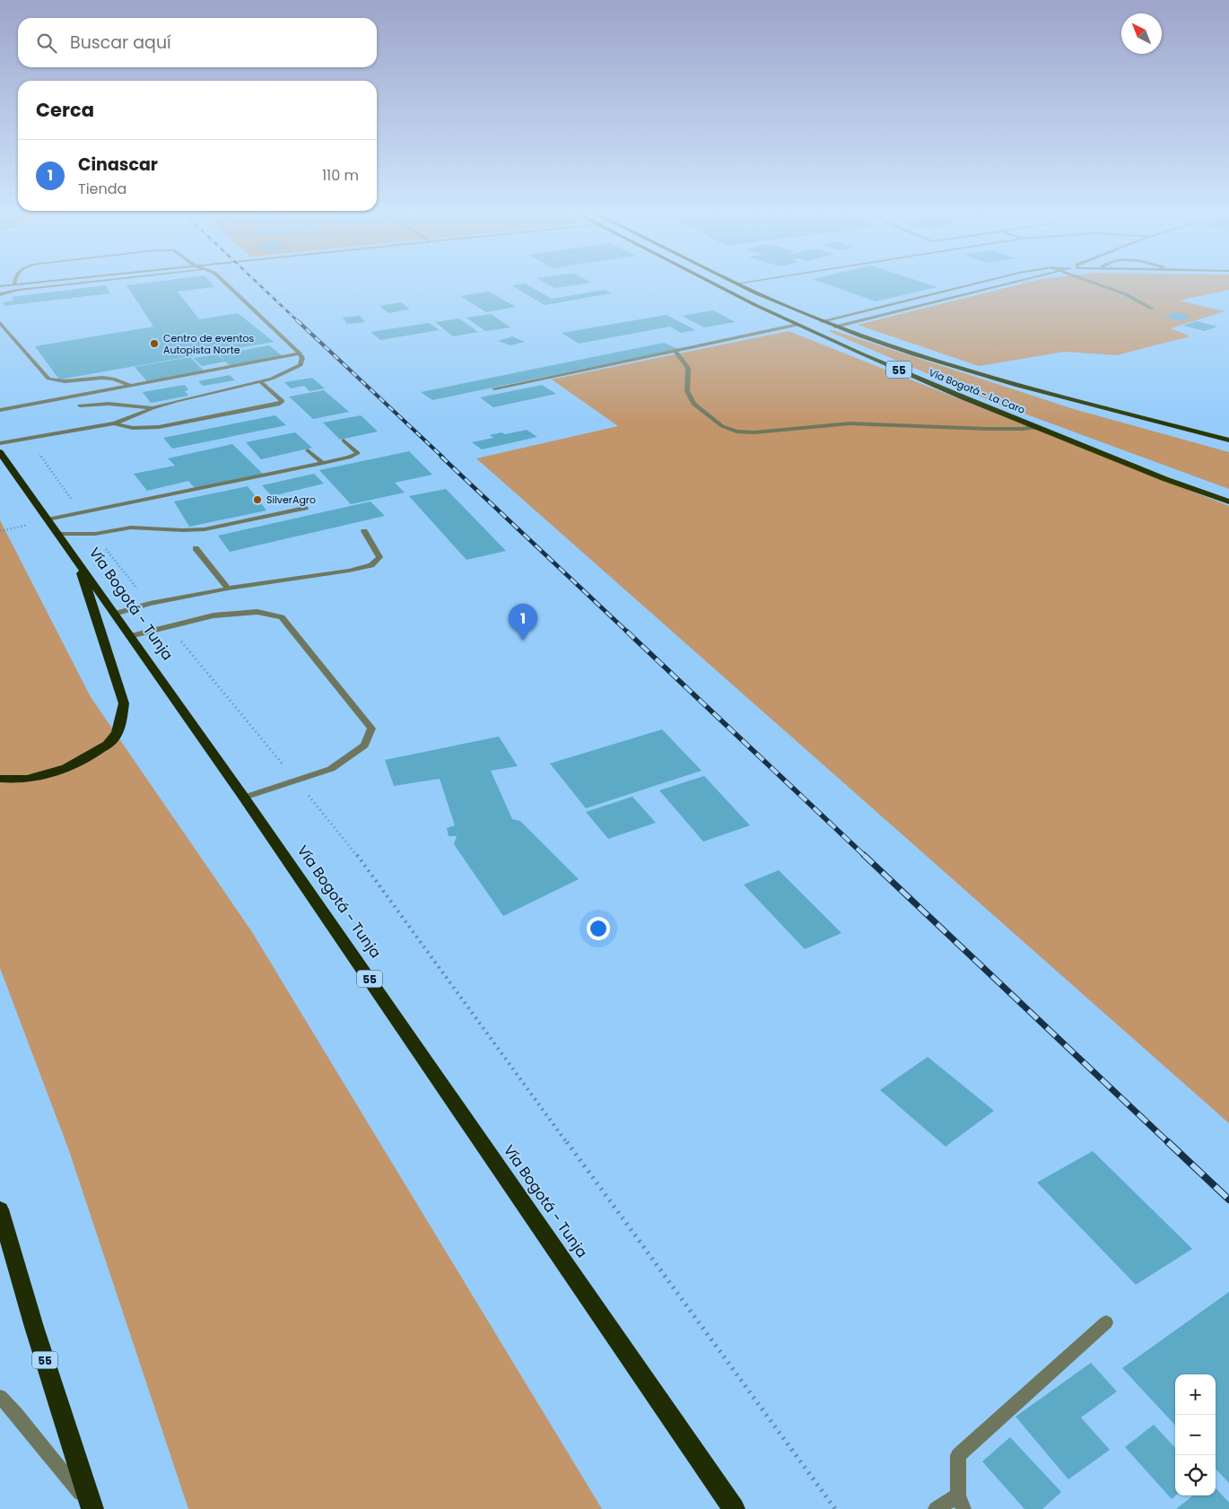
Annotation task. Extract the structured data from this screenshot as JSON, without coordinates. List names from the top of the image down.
{
  "streets": {
    "highway": ["55", "Vía Bogotá - Tunja"],
    "main road": ["Vía Bogotá - La Caro"]
  },
  "places": ["Centro de eventos Autopista Norte", "SilverAgro"],
  "north": "top left",
  "page": {
    "search": "Buscar aquí",
    "heading": "Cerca",
    "list": [
      {
        "mark": "1",
        "name": "Cinascar",
        "note": "Tienda",
        "value": "110 m"
      }
    ],
    "pins": "1",
    "map_buttons": ["+", "−"]
  }
}
